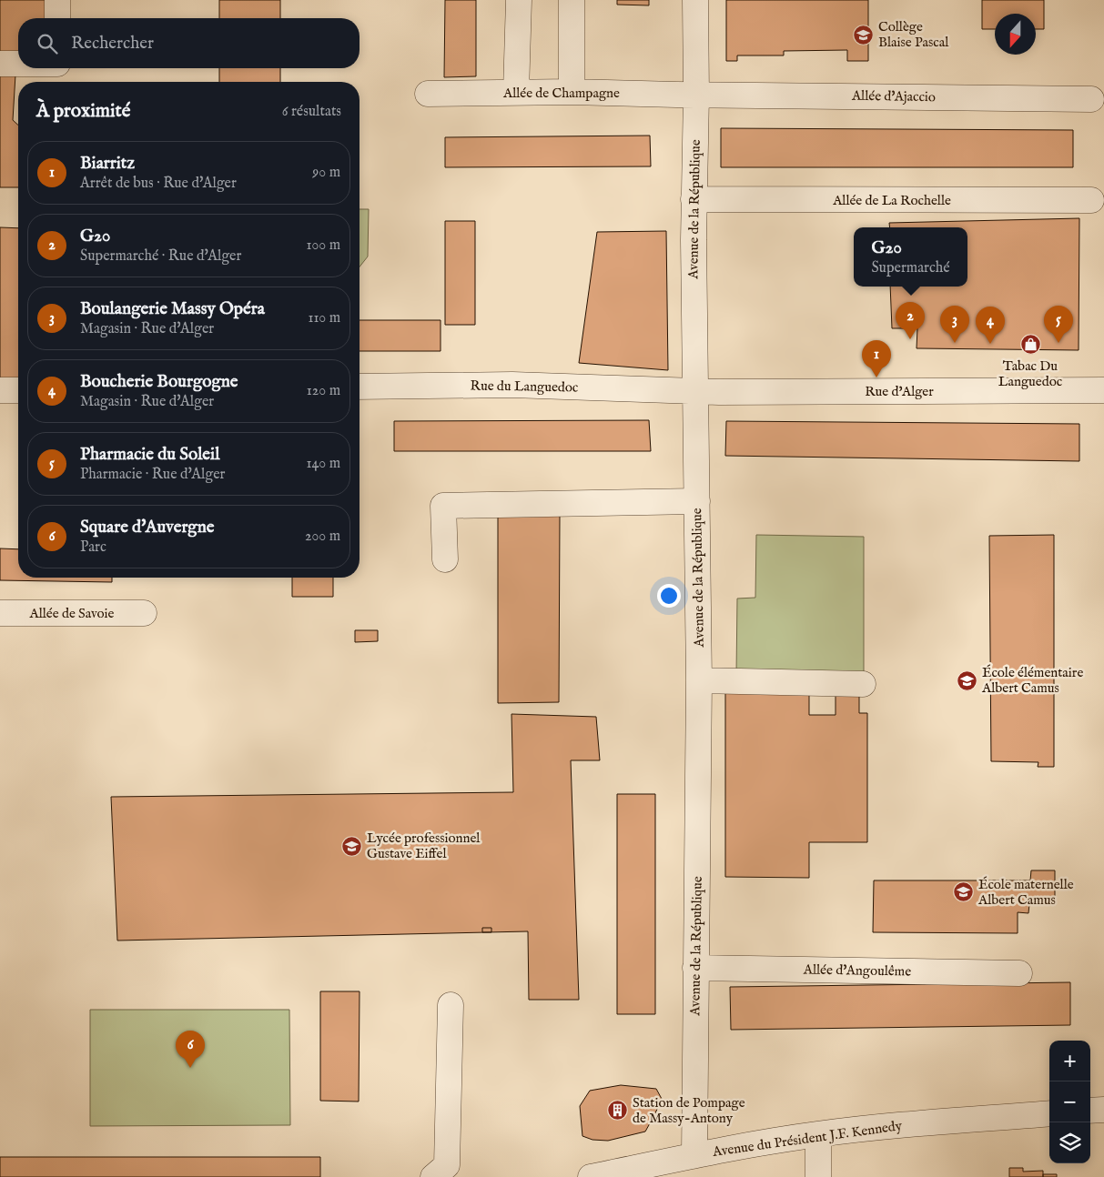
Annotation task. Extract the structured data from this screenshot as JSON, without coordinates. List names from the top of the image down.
{
  "streets": {
    "street": [
      "Allée de Champagne",
      "Allée d'Ajaccio",
      "Allée de La Rochelle",
      "Avenue de la République",
      "Rue du Languedoc",
      "Rue d'Alger",
      "Allée de Savoie",
      "Allée d'Angoulême",
      "Avenue du Président J.F. Kennedy"
    ]
  },
  "crossings": [
    ["Allée de Champagne", "Allée d'Ajaccio"],
    ["Allée de Champagne", "Avenue de la République"],
    ["Allée d'Ajaccio", "Avenue de la République"],
    ["Allée de La Rochelle", "Avenue de la République"],
    ["Avenue de la République", "Rue du Languedoc"],
    ["Avenue de la République", "Rue d'Alger"],
    ["Avenue de la République", "Allée d'Angoulême"],
    ["Avenue de la République", "Avenue du Président J.F. Kennedy"],
    ["Rue du Languedoc", "Rue d'Alger"]
  ],
  "places": {
    "school or university": [
      "Collège Blaise Pascal",
      "École élémentaire Albert Camus",
      "Lycée professionnel Gustave Eiffel",
      "École maternelle Albert Camus"
    ],
    "shop": ["Tabac Du Languedoc"],
    "building": ["Station de Pompage de Massy-Antony"]
  },
  "north": "bottom",
  "page": {
    "search": "Rechercher",
    "heading": ["À proximité", "6 résultats"],
    "list": [
      {
        "mark": "1",
        "name": "Biarritz",
        "note": "Arrêt de bus · Rue d'Alger",
        "value": "90 m"
      },
      {
        "mark": "2",
        "name": "G20",
        "note": "Supermarché · Rue d'Alger",
        "value": "100 m"
      },
      {
        "mark": "3",
        "name": "Boulangerie Massy Opéra",
        "note": "Magasin · Rue d'Alger",
        "value": "110 m"
      },
      {
        "mark": "4",
        "name": "Boucherie Bourgogne",
        "note": "Magasin · Rue d'Alger",
        "value": "120 m"
      },
      {
        "mark": "5",
        "name": "Pharmacie du Soleil",
        "note": "Pharmacie · Rue d'Alger",
        "value": "140 m"
      },
      {
        "mark": "6",
        "name": "Square d'Auvergne",
        "note": "Parc",
        "value": "200 m"
      }
    ],
    "popup": ["G20", "Supermarché"],
    "pins": [
      "2",
      "3",
      "5",
      "4",
      "1",
      "6"
    ],
    "map_buttons": ["+", "−"]
  }
}
